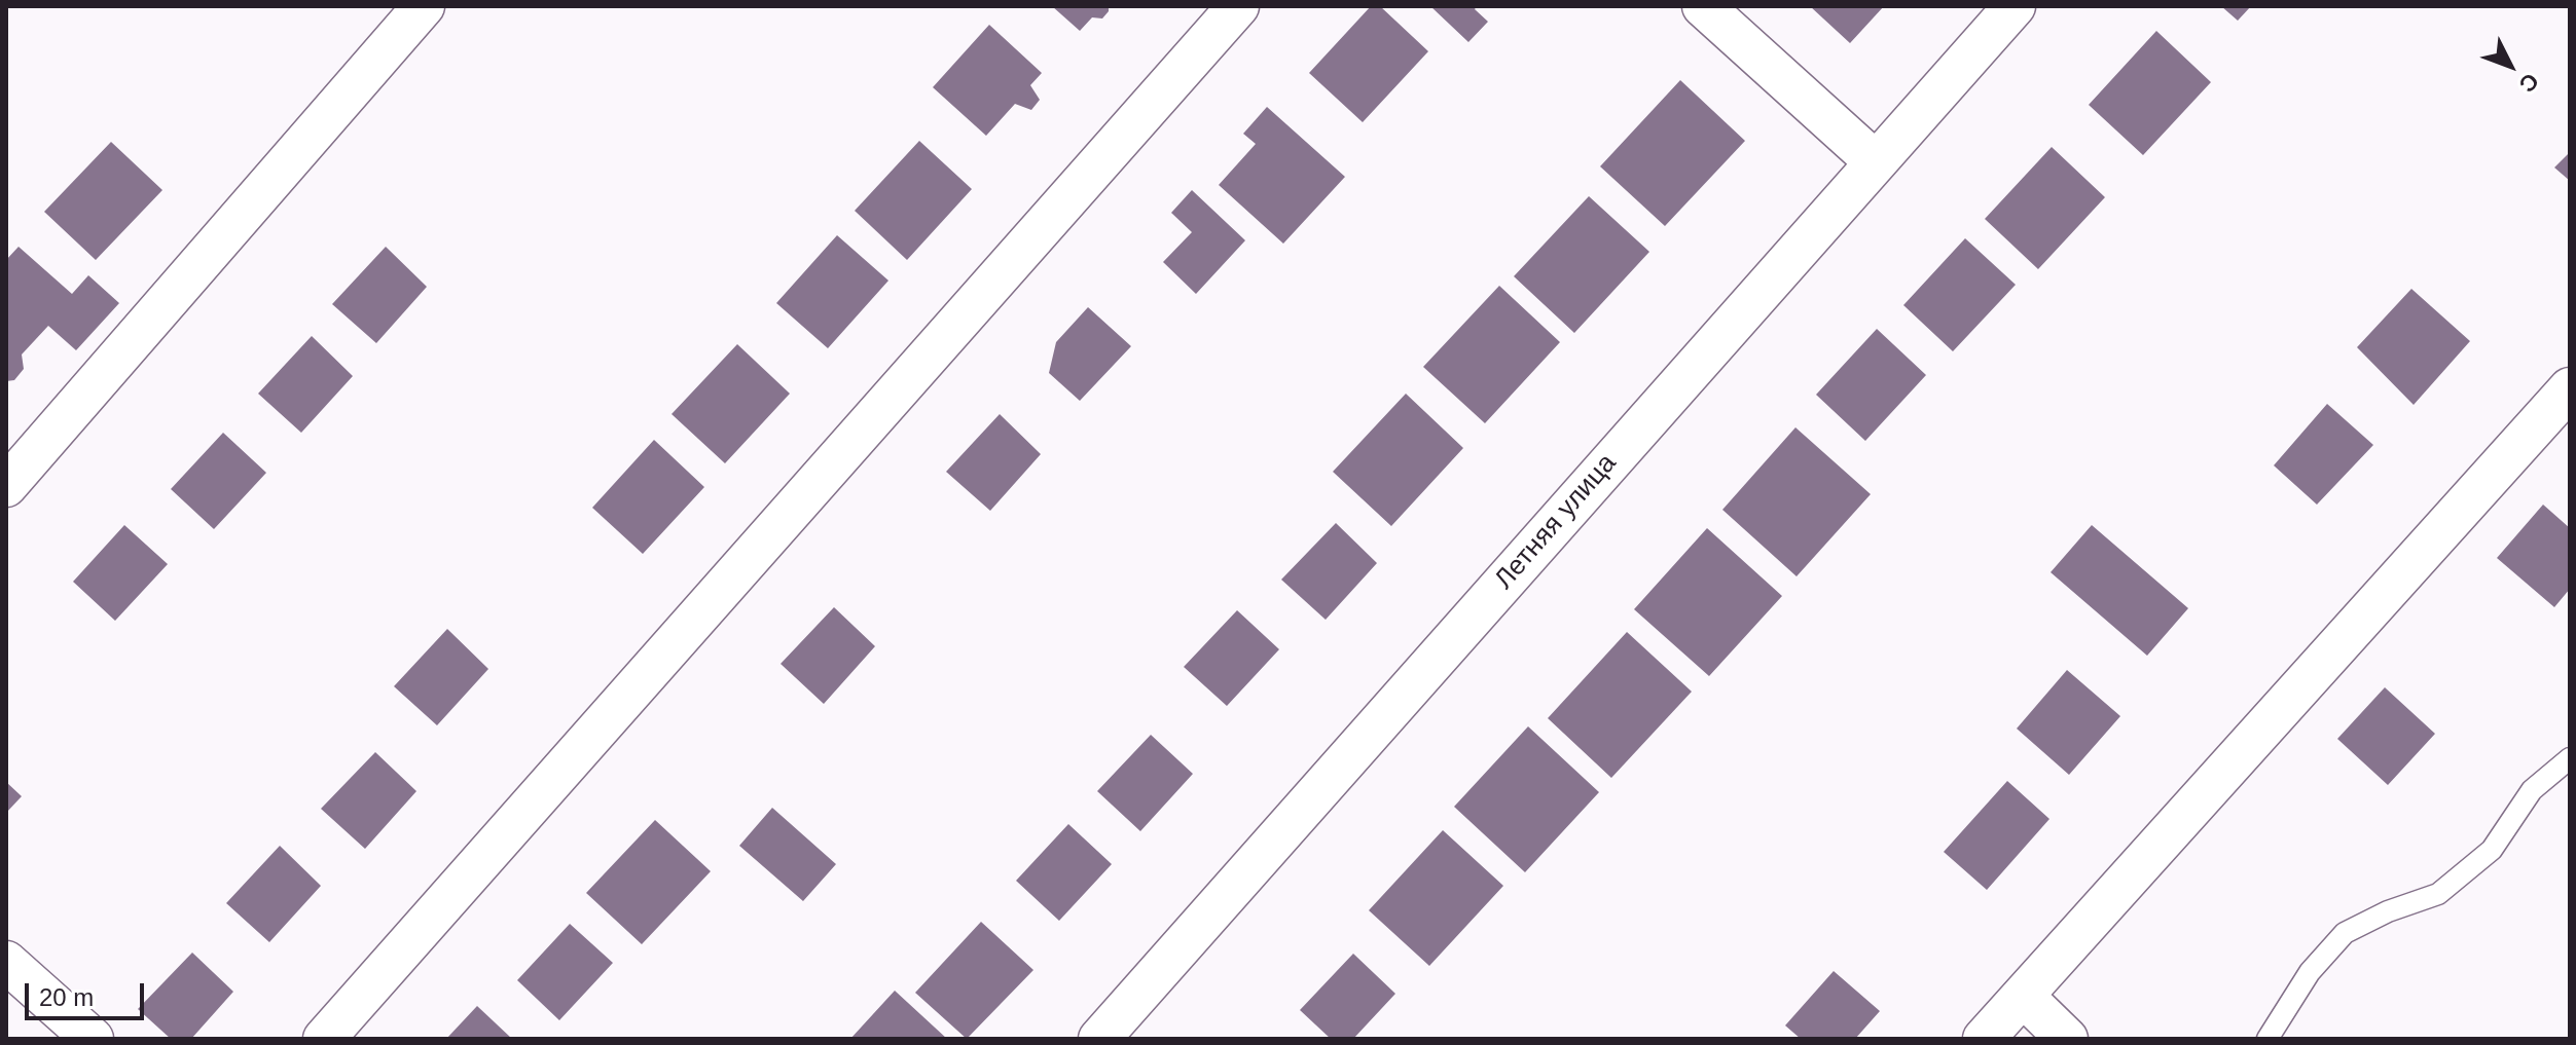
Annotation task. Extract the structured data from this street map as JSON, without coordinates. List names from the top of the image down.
{
  "streets": {
    "street": ["Летняя улица"]
  },
  "scale_bar": "20 m",
  "north": "bottom right"
}
